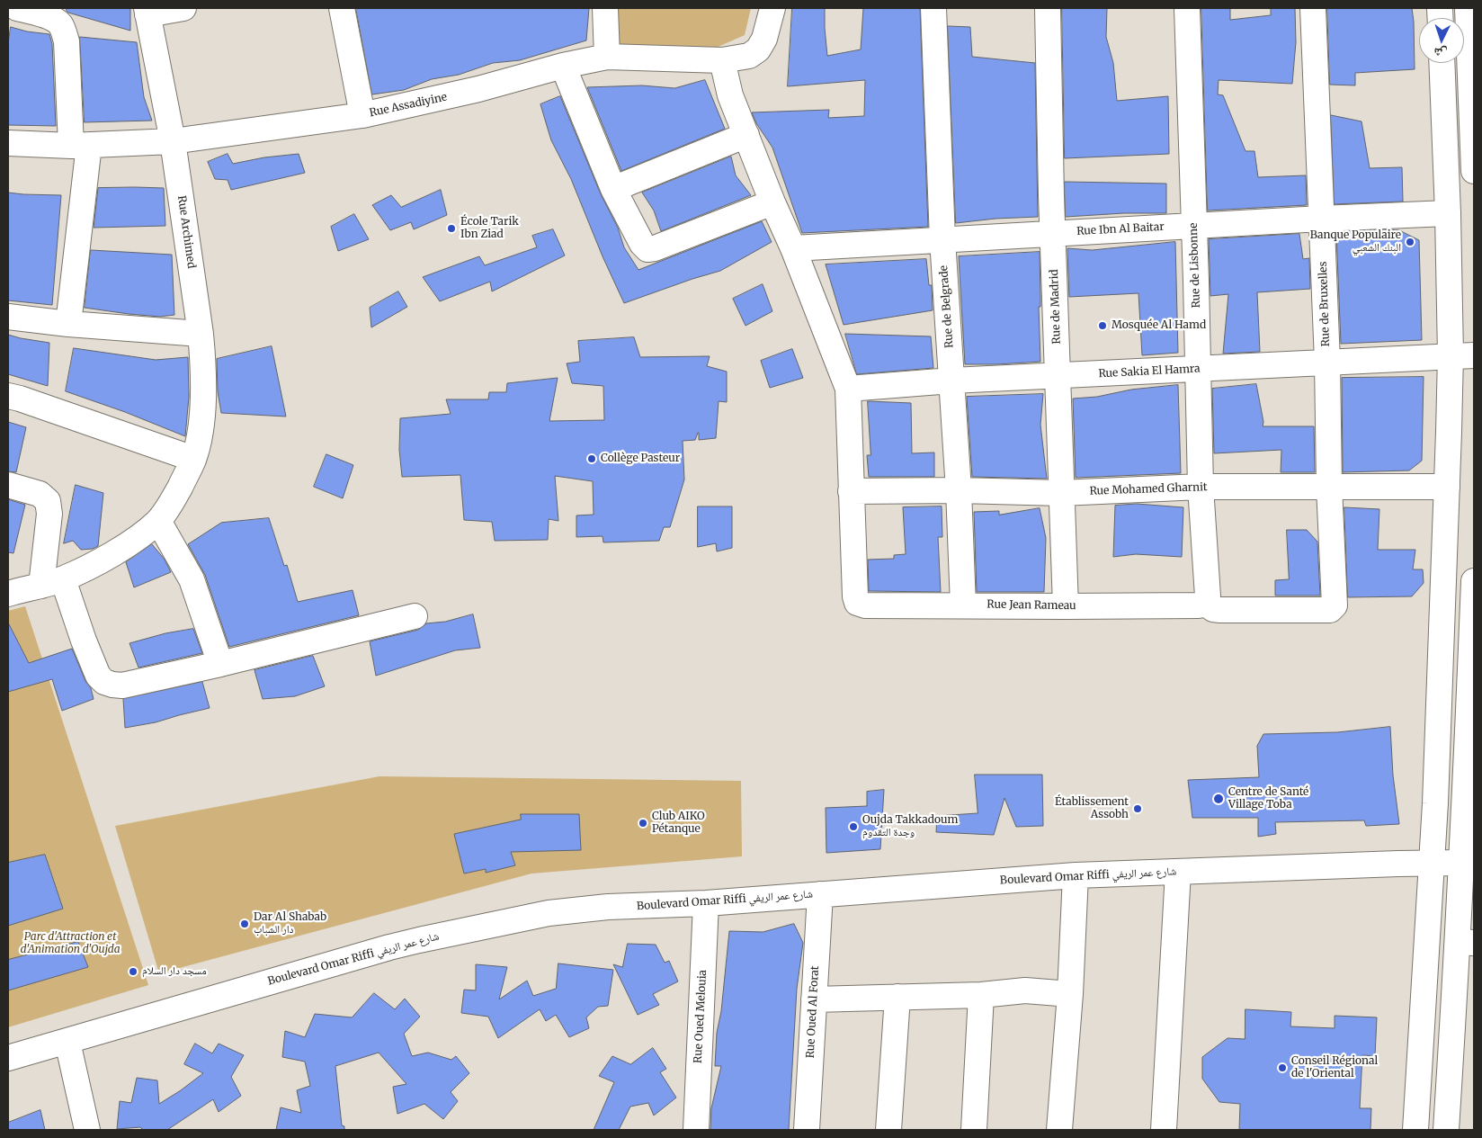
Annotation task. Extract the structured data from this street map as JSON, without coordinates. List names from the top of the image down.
{
  "streets": {
    "street": [
      "Rue Assadiyine",
      "Rue Ibn Al Baitar",
      "Rue Archimed",
      "Rue de Lisbonne",
      "Rue de Bruxelles",
      "Rue de Belgrade",
      "Rue de Madrid",
      "Rue Sakia El Hamra",
      "Rue Mohamed Gharnit",
      "Rue Jean Rameau",
      "Boulevard Omar Riffi شارع عمر الريفي",
      "Rue Oued Al Forat",
      "Rue Oued Melouia"
    ]
  },
  "crossings": [
    ["Rue Assadiyine", "Rue Archimed"],
    ["Rue Ibn Al Baitar", "Rue de Lisbonne"],
    ["Rue Ibn Al Baitar", "Rue de Bruxelles"],
    ["Rue Ibn Al Baitar", "Rue de Belgrade"],
    ["Rue Ibn Al Baitar", "Rue de Madrid"],
    ["Rue de Lisbonne", "Rue de Bruxelles"],
    ["Rue de Lisbonne", "Rue Sakia El Hamra"],
    ["Rue de Lisbonne", "Rue Mohamed Gharnit"],
    ["Rue de Lisbonne", "Rue Jean Rameau"],
    ["Rue de Bruxelles", "Rue Sakia El Hamra"],
    ["Rue de Bruxelles", "Rue Mohamed Gharnit"],
    ["Rue de Bruxelles", "Rue Jean Rameau"],
    ["Rue de Belgrade", "Rue Sakia El Hamra"],
    ["Rue de Belgrade", "Rue Mohamed Gharnit"],
    ["Rue de Belgrade", "Rue Jean Rameau"],
    ["Rue de Madrid", "Rue Sakia El Hamra"],
    ["Rue de Madrid", "Rue Mohamed Gharnit"],
    ["Rue de Madrid", "Rue Jean Rameau"],
    ["Rue Mohamed Gharnit", "Rue Jean Rameau"],
    ["Boulevard Omar Riffi شارع عمر الريفي", "Rue Oued Al Forat"],
    ["Boulevard Omar Riffi شارع عمر الريفي", "Rue Oued Melouia"]
  ],
  "parks": ["Parc d'Attraction et d'Animation d'Oujda"],
  "places": [
    "École Tarik Ibn Ziad",
    "Banque Populaire البنك الشعبي",
    "Mosquée Al Hamd",
    "Collège Pasteur",
    "Centre de Santé Village Toba",
    "Établissement Assobh",
    "Club AIKO Pétanque",
    "Oujda Takkadoum وجدة التقدوم",
    "Dar Al Shabab دار الشباب",
    "مسجد دار السلام",
    "Conseil Régional de l'Oriental"
  ],
  "north": "bottom"
}
